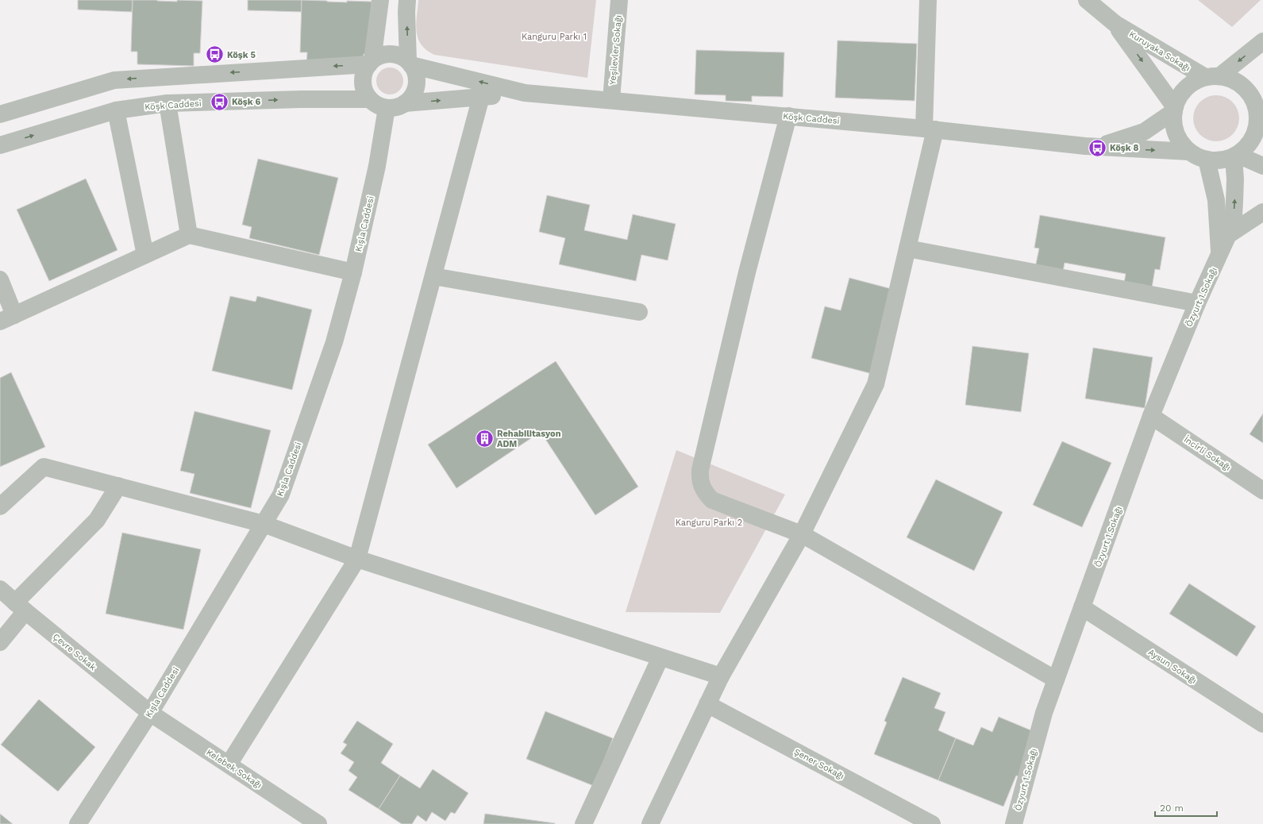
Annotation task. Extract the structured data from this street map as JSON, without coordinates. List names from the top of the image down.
{
  "streets": {
    "street": [
      "Yeşilevler Sokağı",
      "Kuruyaka Sokağı",
      "Köşk Caddesi",
      "Kışla Caddesi",
      "Özyurt 1.Sokağı",
      "İncirli Sokağı",
      "Çevre Sokak",
      "Aysun Sokağı",
      "Şener Sokağı",
      "Kelebek Sokağı"
    ]
  },
  "crossings": [
    ["Yeşilevler Sokağı", "Köşk Caddesi"],
    ["Kuruyaka Sokağı", "Köşk Caddesi"],
    ["Kuruyaka Sokağı", "Özyurt 1.Sokağı"],
    ["Köşk Caddesi", "Kışla Caddesi"],
    ["Köşk Caddesi", "Özyurt 1.Sokağı"],
    ["Kışla Caddesi", "Çevre Sokak"],
    ["Kışla Caddesi", "Kelebek Sokağı"],
    ["Özyurt 1.Sokağı", "İncirli Sokağı"],
    ["Özyurt 1.Sokağı", "Aysun Sokağı"],
    ["Çevre Sokak", "Kelebek Sokağı"]
  ],
  "one_way": ["Kuruyaka Sokağı"],
  "parks": ["Kanguru Parkı 1", "Kanguru Parkı 2"],
  "places": {
    "bus stop": ["Köşk 5", "Köşk 6", "Köşk 8"],
    "building": ["Rehabilitasyon ADM"]
  },
  "scale_bar": "20 m"
}
